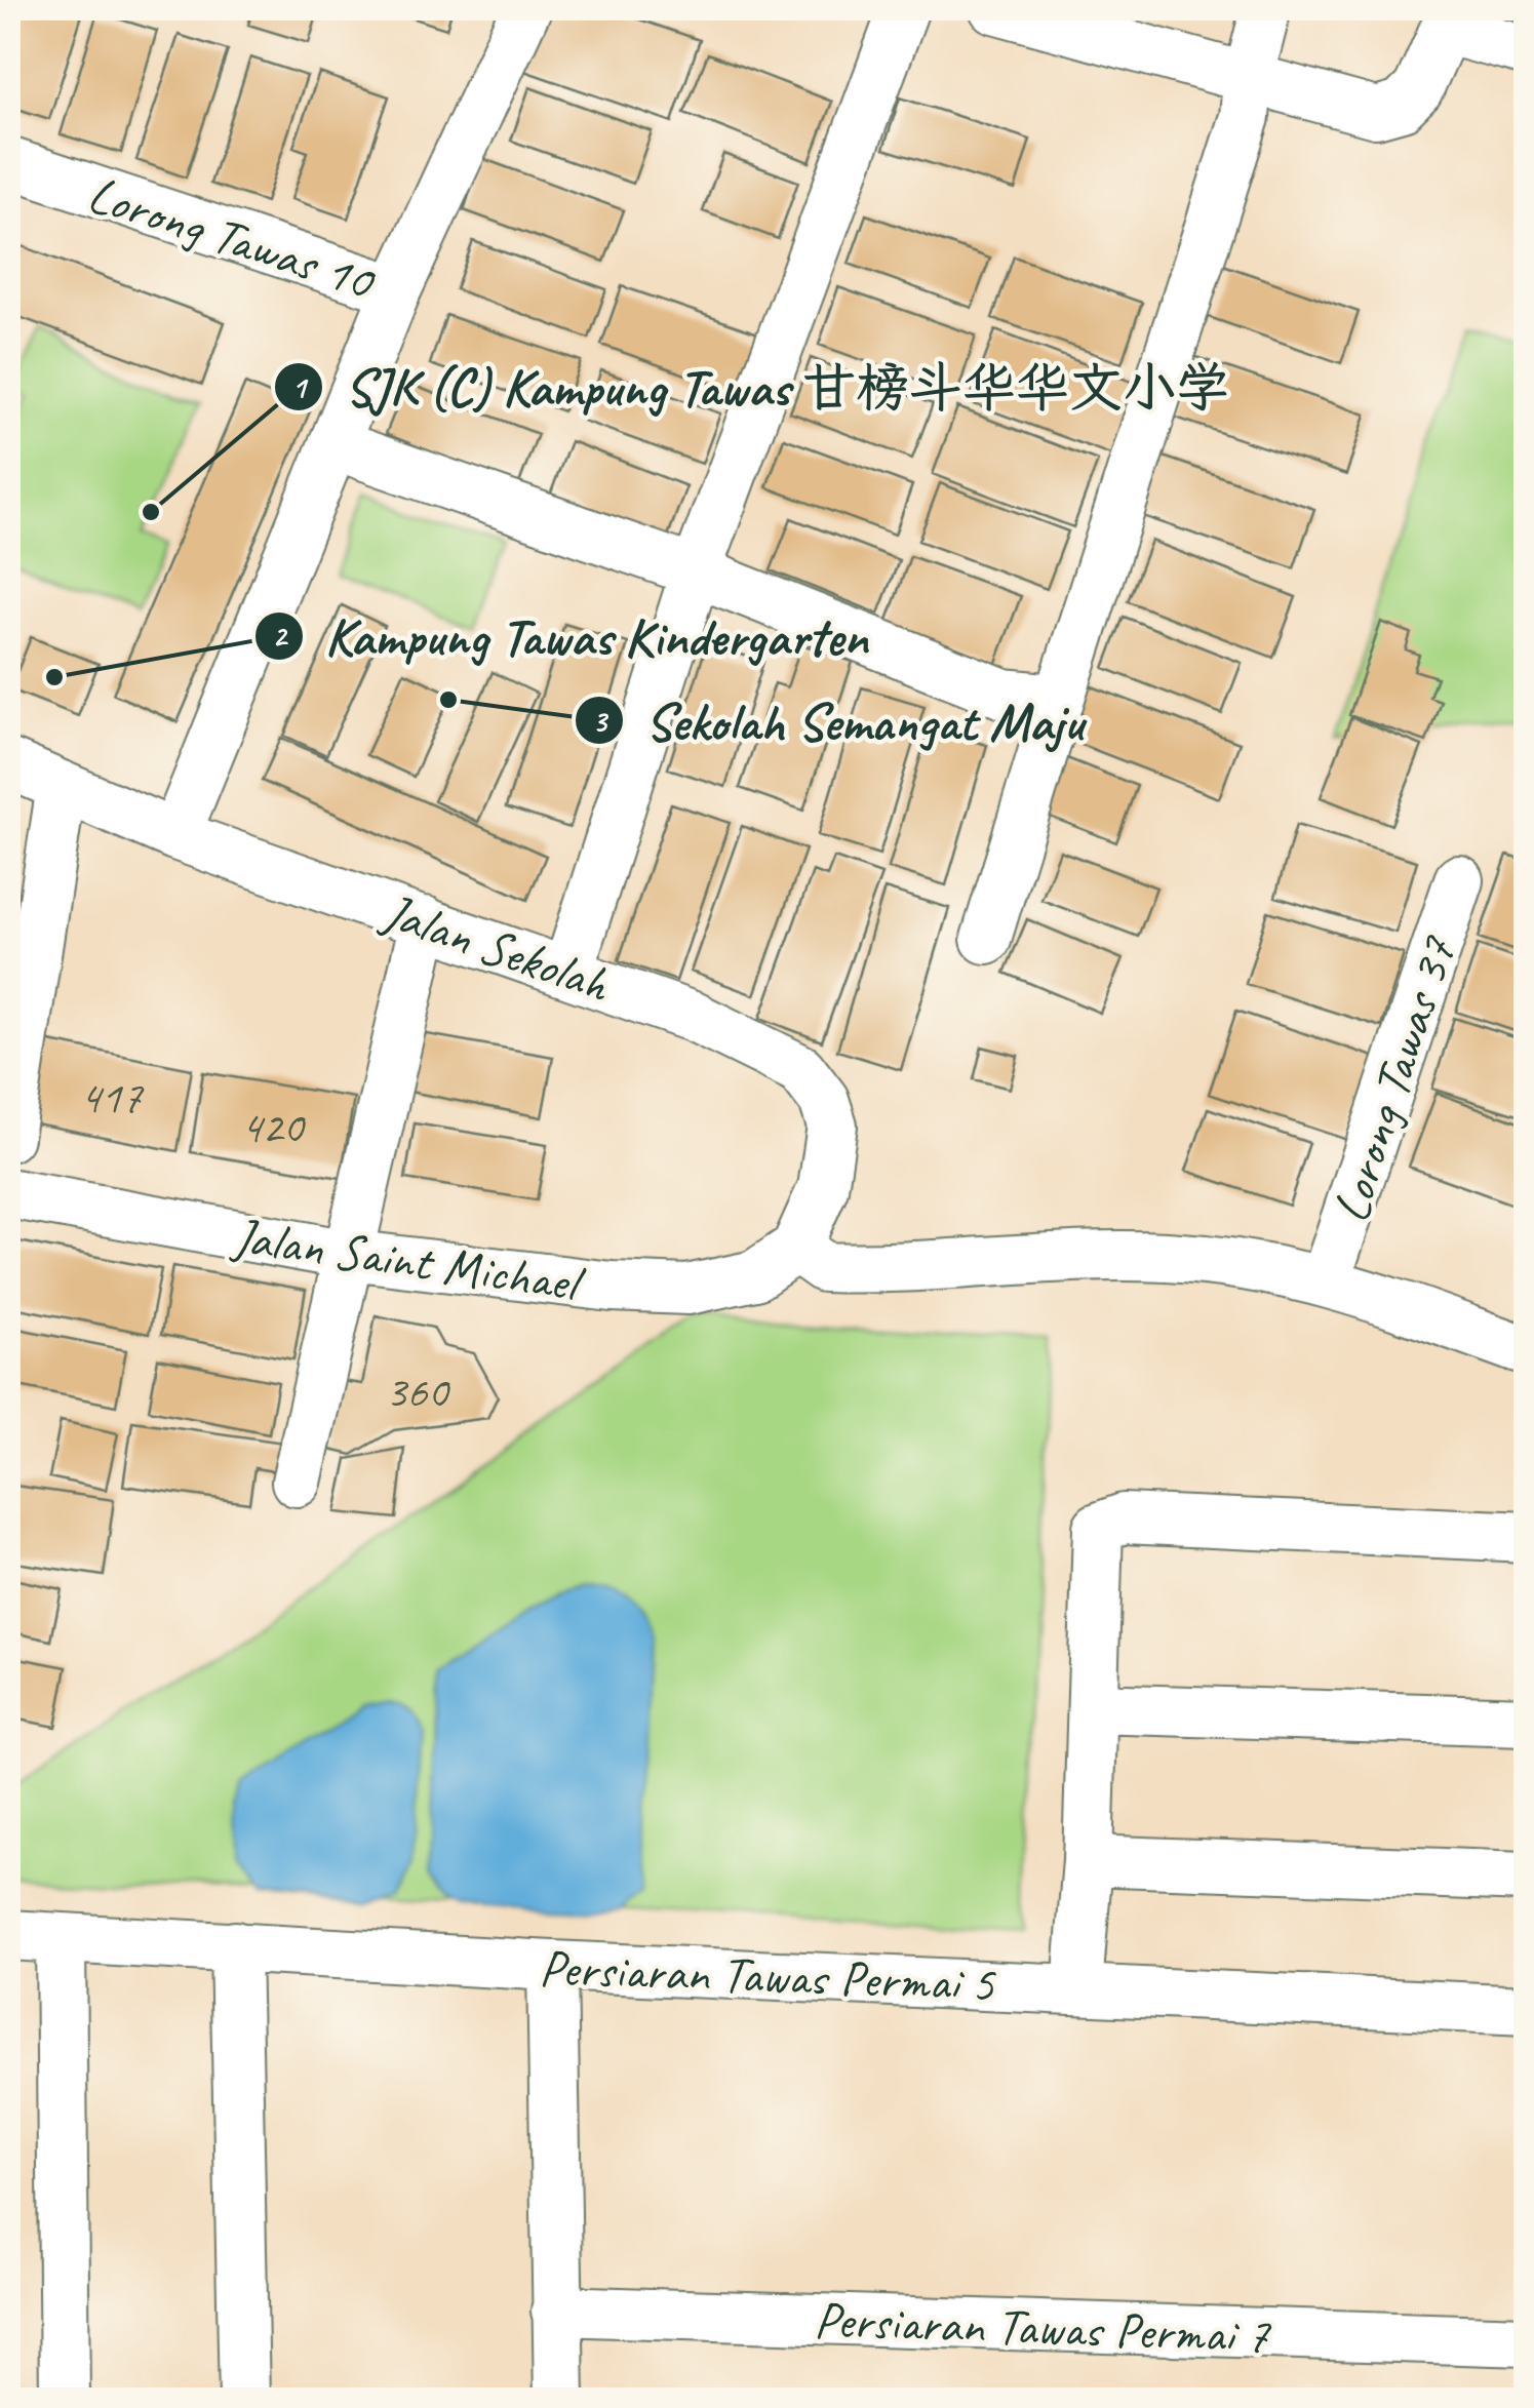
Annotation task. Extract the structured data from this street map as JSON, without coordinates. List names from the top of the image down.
{
  "streets": {
    "street": [
      "Lorong Tawas 10",
      "Jalan Sekolah",
      "Lorong Tawas 37",
      "Jalan Saint Michael",
      "Persiaran Tawas Permai 5",
      "Persiaran Tawas Permai 7"
    ]
  },
  "crossings": [
    ["Jalan Sekolah", "Jalan Saint Michael"]
  ],
  "places": ["SJK (C) Kampung Tawas 甘榜斗华华文小学", "Kampung Tawas Kindergarten", "Sekolah Semangat Maju"],
  "house_numbers": ["417", "420", "360"]
}
